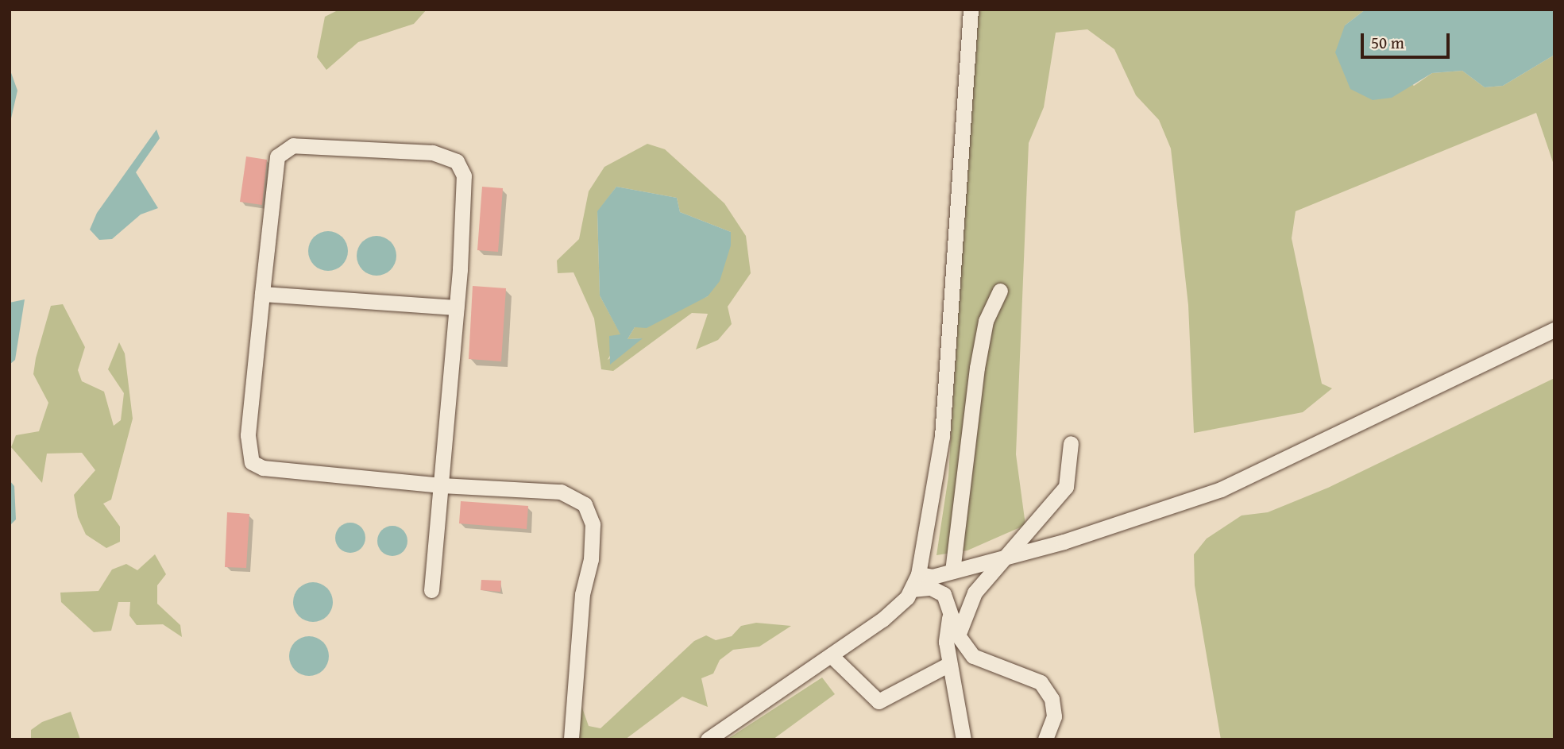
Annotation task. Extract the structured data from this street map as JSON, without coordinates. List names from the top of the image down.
{
  "scale_bar": "50 m"
}
